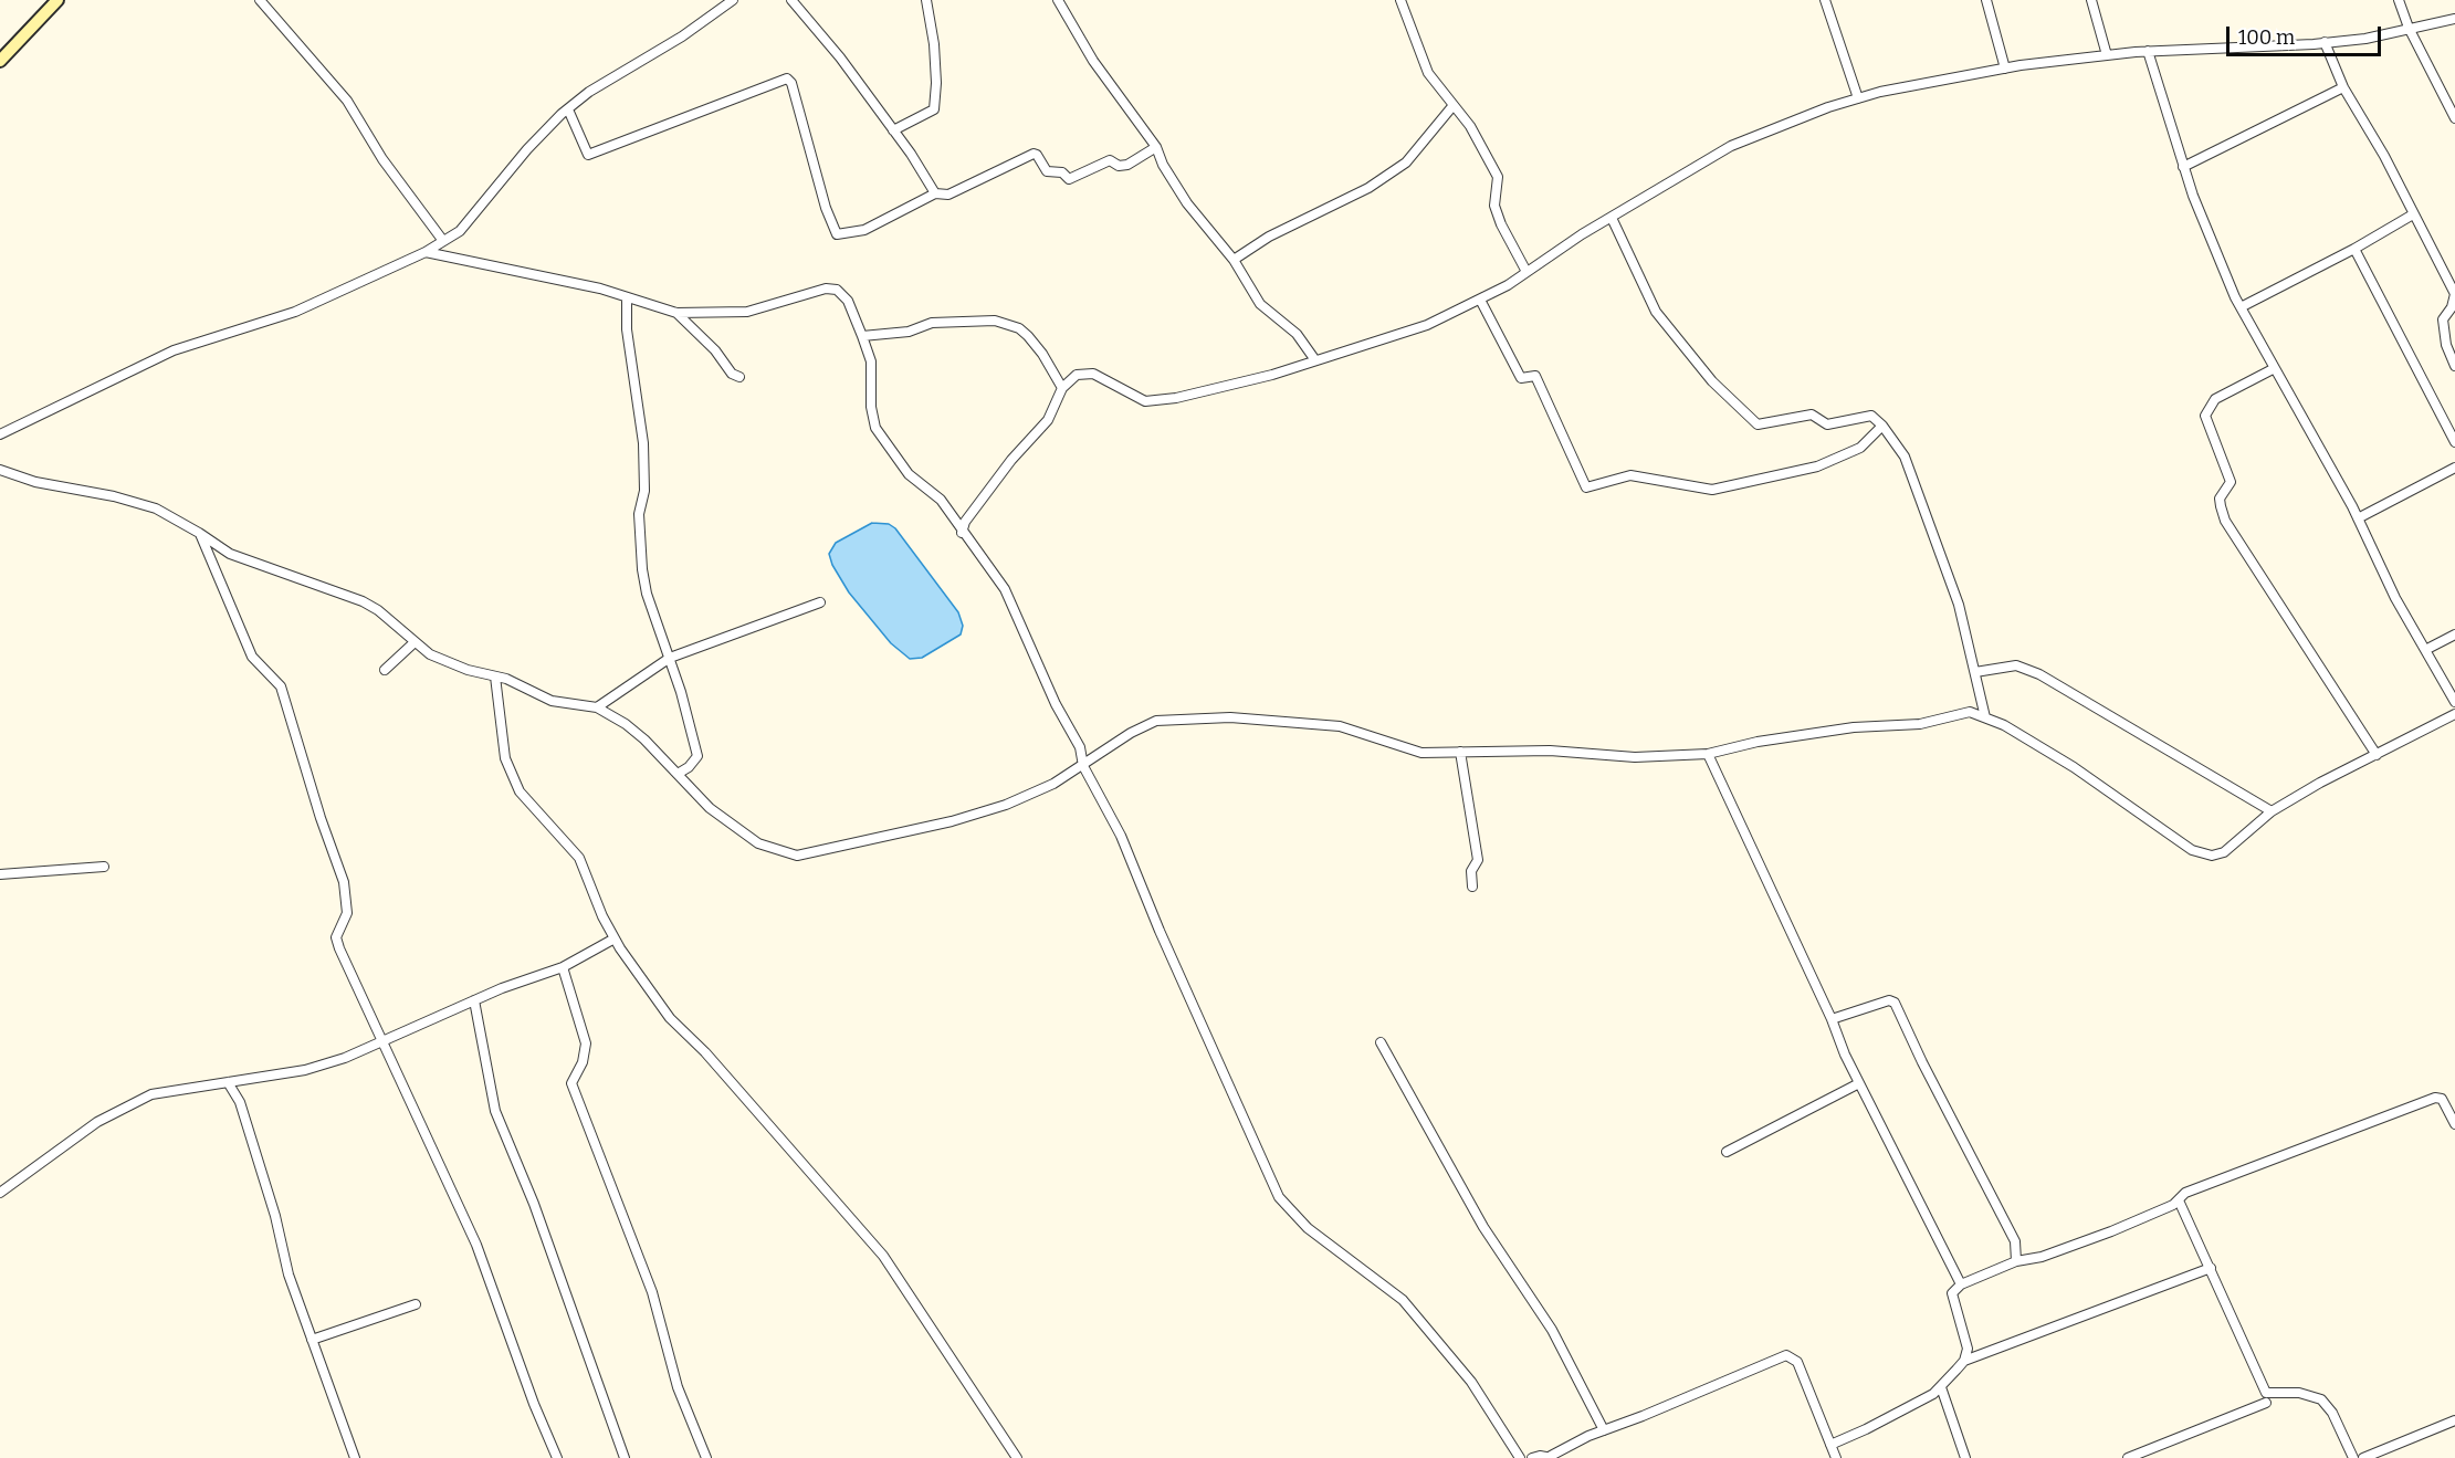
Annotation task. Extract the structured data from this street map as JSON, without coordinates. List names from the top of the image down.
{
  "scale_bar": "100 m"
}
